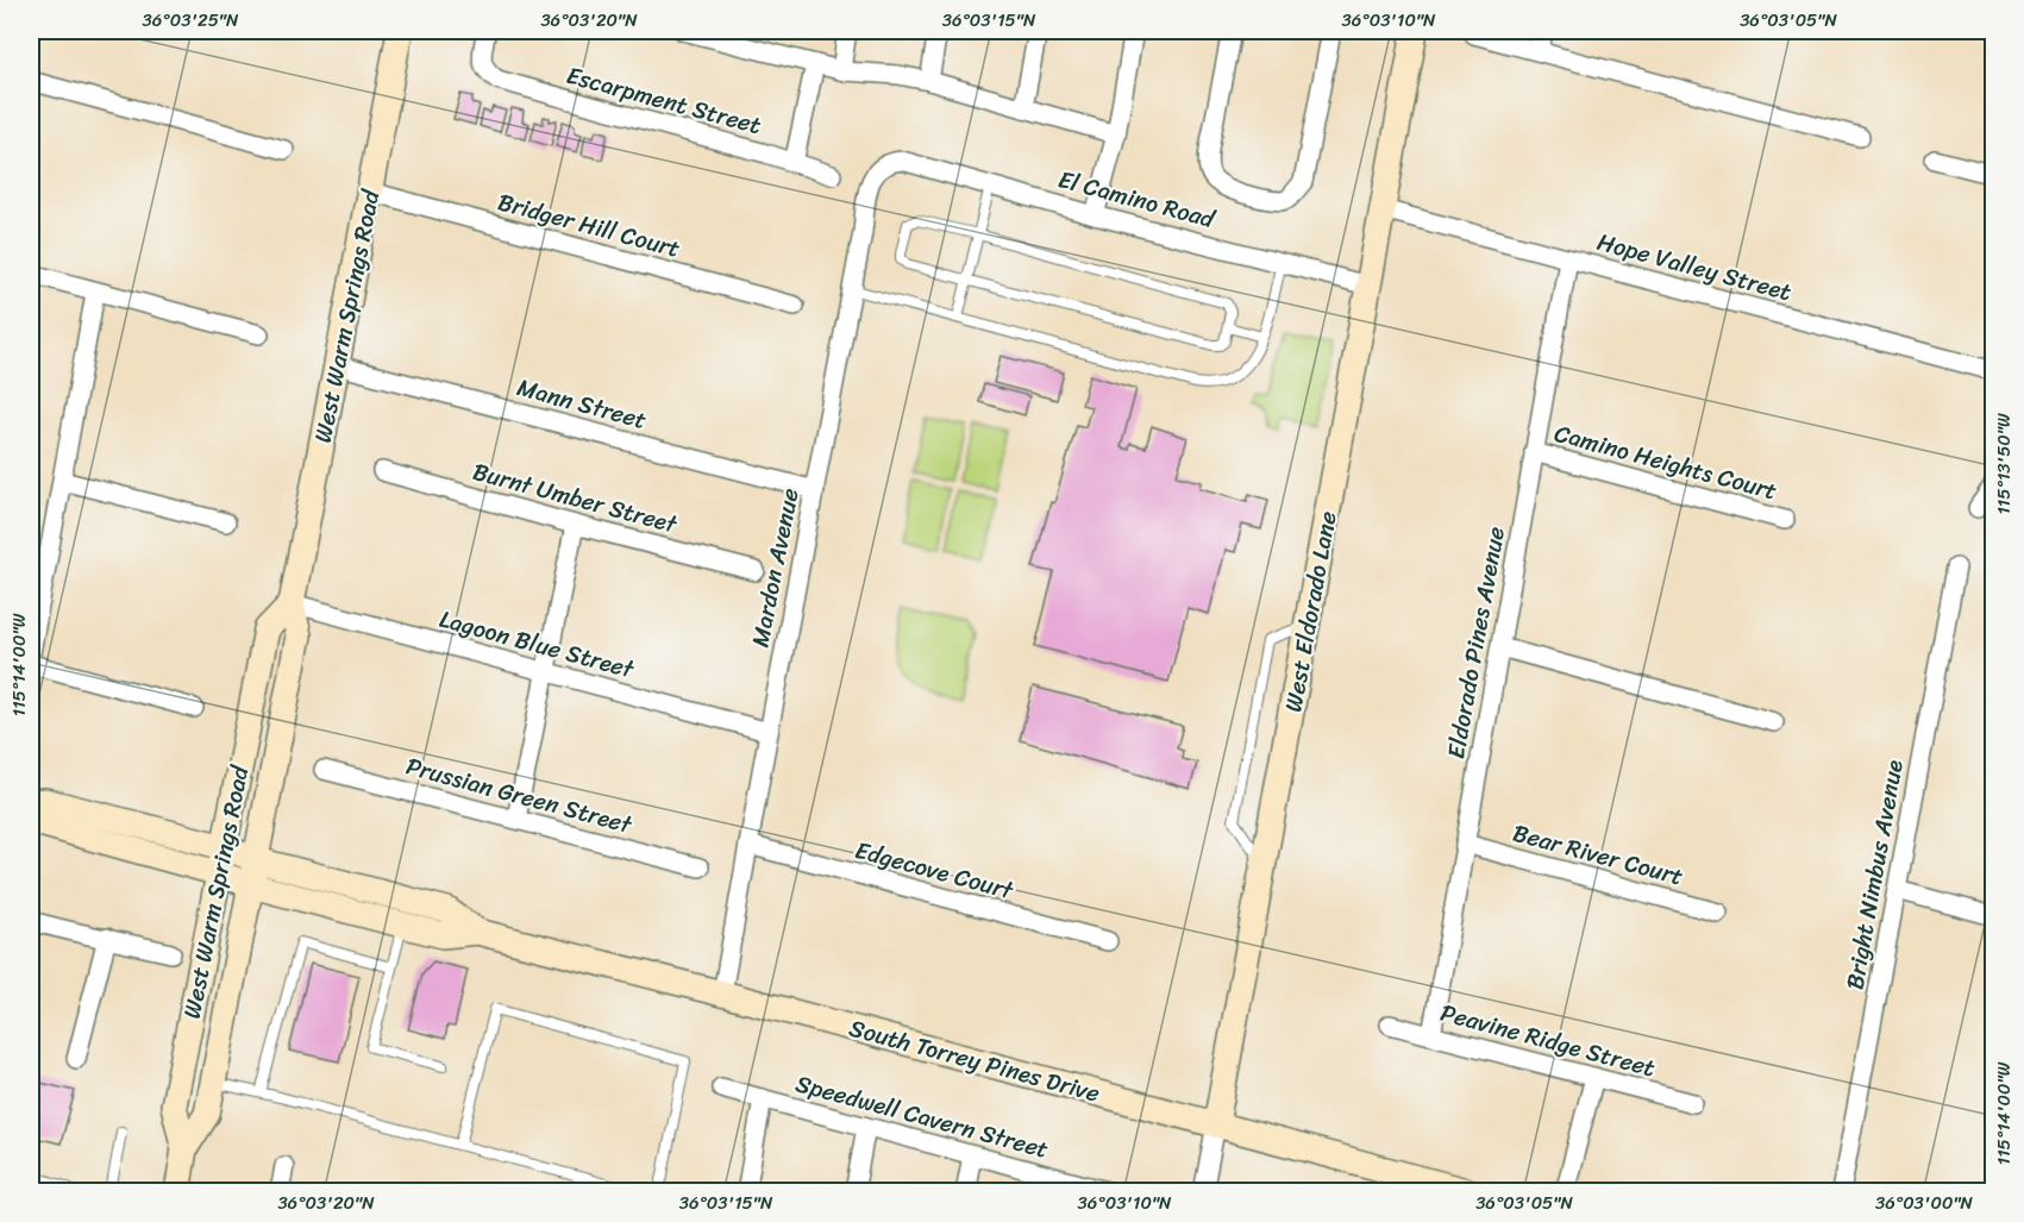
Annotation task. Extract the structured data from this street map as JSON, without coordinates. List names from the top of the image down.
{
  "streets": {
    "street": [
      "Escarpment Street",
      "El Camino Road",
      "Bridger Hill Court",
      "Hope Valley Street",
      "West Warm Springs Road",
      "Mann Street",
      "Camino Heights Court",
      "Burnt Umber Street",
      "Mardon Avenue",
      "West Eldorado Lane",
      "Eldorado Pines Avenue",
      "Lagoon Blue Street",
      "Prussian Green Street",
      "Bear River Court",
      "Edgecove Court",
      "Bright Nimbus Avenue",
      "Peavine Ridge Street",
      "South Torrey Pines Drive",
      "Speedwell Cavern Street"
    ]
  },
  "crossings": [
    ["El Camino Road", "Mardon Avenue"],
    ["El Camino Road", "West Eldorado Lane"],
    ["Bridger Hill Court", "West Warm Springs Road"],
    ["Hope Valley Street", "West Eldorado Lane"],
    ["Hope Valley Street", "Eldorado Pines Avenue"],
    ["West Warm Springs Road", "Mann Street"],
    ["West Warm Springs Road", "Lagoon Blue Street"],
    ["West Warm Springs Road", "South Torrey Pines Drive"],
    ["Mann Street", "Mardon Avenue"],
    ["Camino Heights Court", "Eldorado Pines Avenue"],
    ["Mardon Avenue", "Lagoon Blue Street"],
    ["Mardon Avenue", "Edgecove Court"],
    ["Mardon Avenue", "South Torrey Pines Drive"],
    ["West Eldorado Lane", "South Torrey Pines Drive"],
    ["Eldorado Pines Avenue", "Bear River Court"],
    ["Eldorado Pines Avenue", "Peavine Ridge Street"]
  ],
  "coordinates": [
    "36°03'25\"N",
    "36°03'20\"N",
    "36°03'15\"N",
    "36°03'10\"N",
    "36°03'05\"N",
    "115°13'50\"W",
    "115°14'00\"W",
    "36°03'00\"N"
  ]
}
